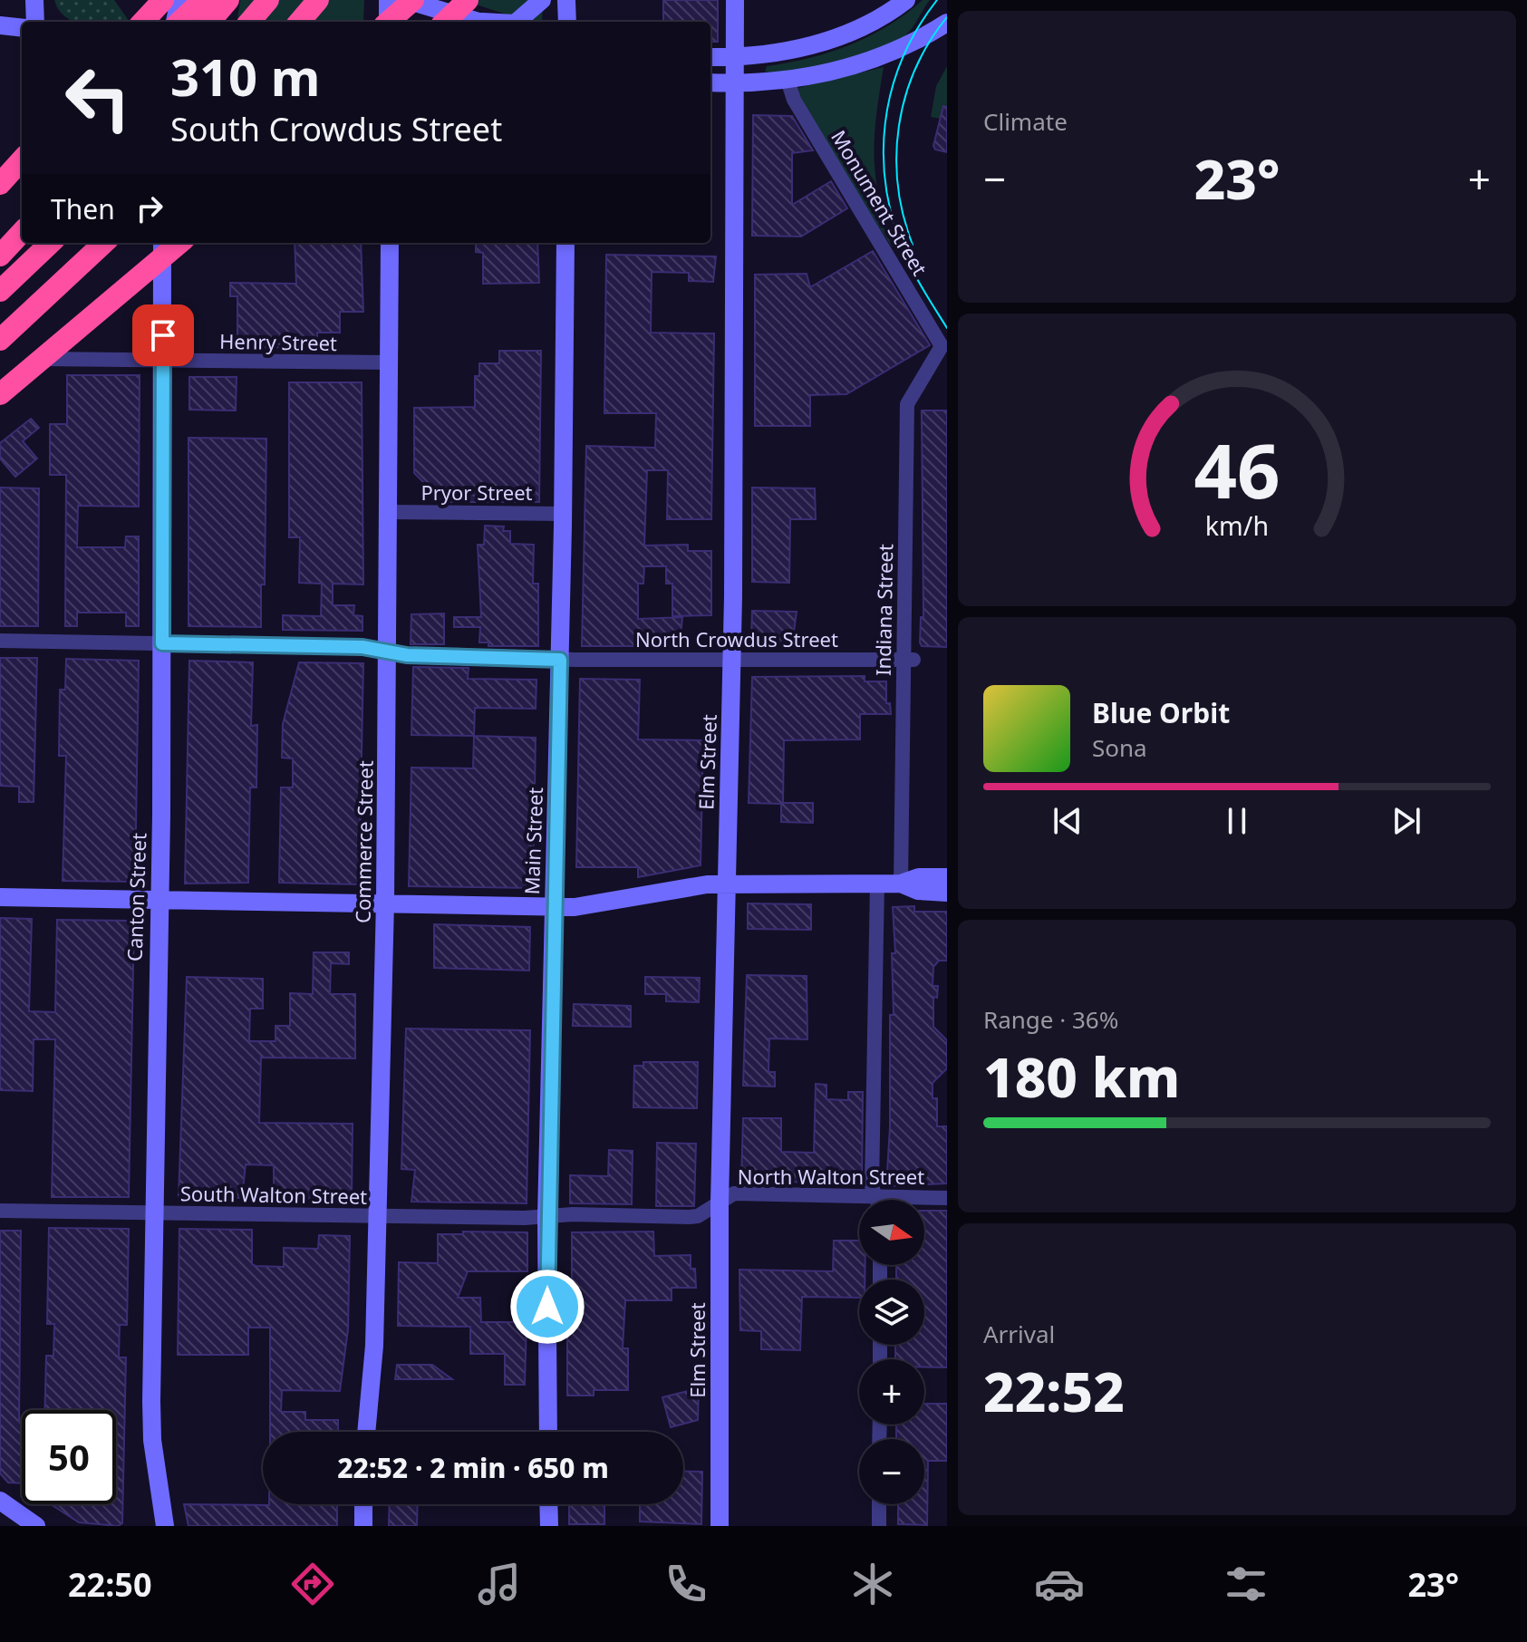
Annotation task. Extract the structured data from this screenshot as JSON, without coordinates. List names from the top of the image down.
{
  "streets": {
    "main road": [
      "Elm Street",
      "Main Street",
      "Commerce Street",
      "Canton Street"
    ],
    "street": [
      "Monument Street",
      "Henry Street",
      "Pryor Street",
      "Indiana Street",
      "North Crowdus Street",
      "North Walton Street",
      "South Walton Street"
    ]
  },
  "crossings": [
    ["Monument Street", "Indiana Street"],
    ["Henry Street", "Commerce Street"],
    ["Henry Street", "Canton Street"],
    ["Pryor Street", "Main Street"],
    ["Pryor Street", "Commerce Street"],
    ["Indiana Street", "North Crowdus Street"],
    ["North Crowdus Street", "Elm Street"],
    ["North Crowdus Street", "Main Street"],
    ["North Crowdus Street", "Commerce Street"],
    ["North Crowdus Street", "Canton Street"],
    ["Elm Street", "North Walton Street"],
    ["Main Street", "North Walton Street"],
    ["Main Street", "South Walton Street"],
    ["Commerce Street", "South Walton Street"],
    ["Canton Street", "South Walton Street"],
    ["North Walton Street", "South Walton Street"]
  ],
  "north": "right",
  "page": {
    "tile": [
      "Climate",
      ["Range · 36%", "180 km"],
      ["Arrival", "22:52"]
    ],
    "turn": ["310 m", "South Crowdus Street"],
    "heat": ["−", "23°", "+"],
    "then": "Then",
    "song": ["Blue Orbit", "Sona"],
    "map_buttons": ["+", "−"],
    "limit": "50",
    "trip": "22:52 · 2 min · 650 m",
    "tabs": ["22:50", "23°"],
    "gauge": ["46", "km/h"]
  }
}
